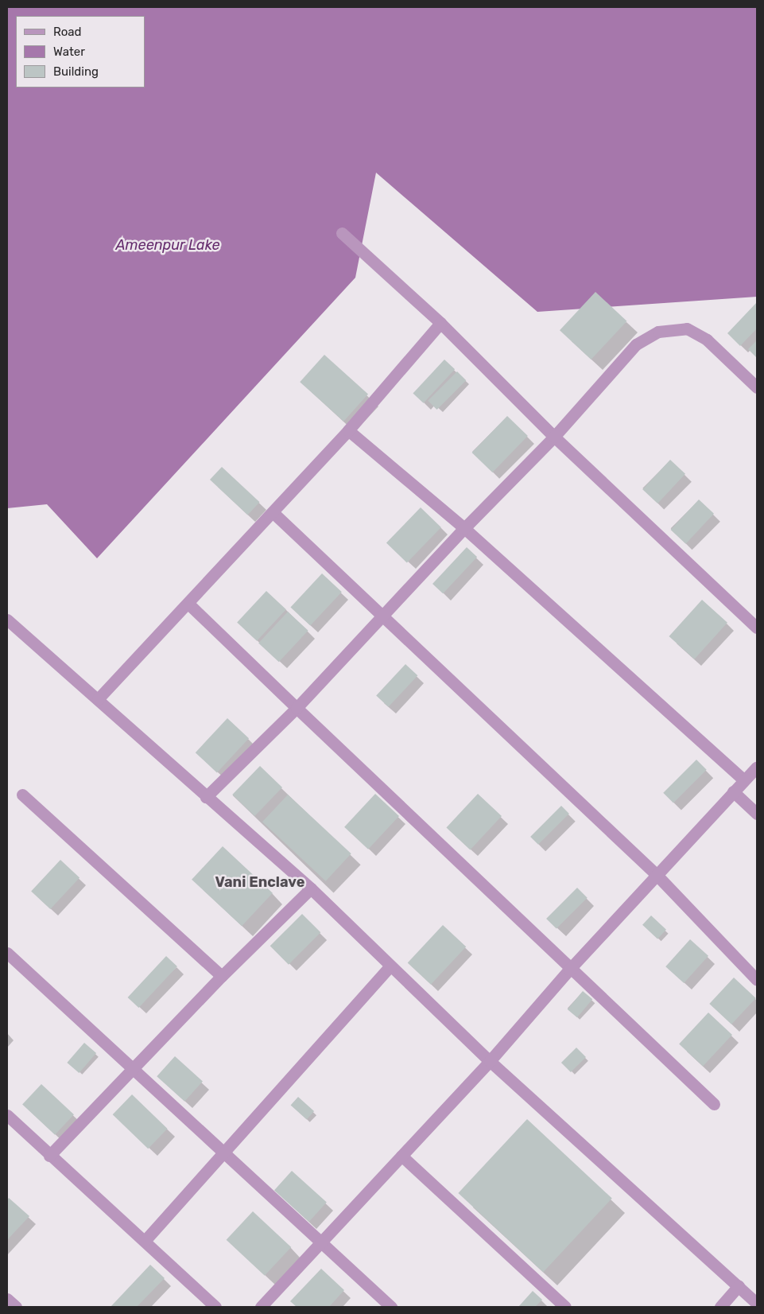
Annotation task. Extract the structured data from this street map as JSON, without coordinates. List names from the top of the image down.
{
  "districts": ["Vani Enclave"],
  "water": ["Ameenpur Lake"],
  "legend": ["Road", "Water", "Building"]
}
